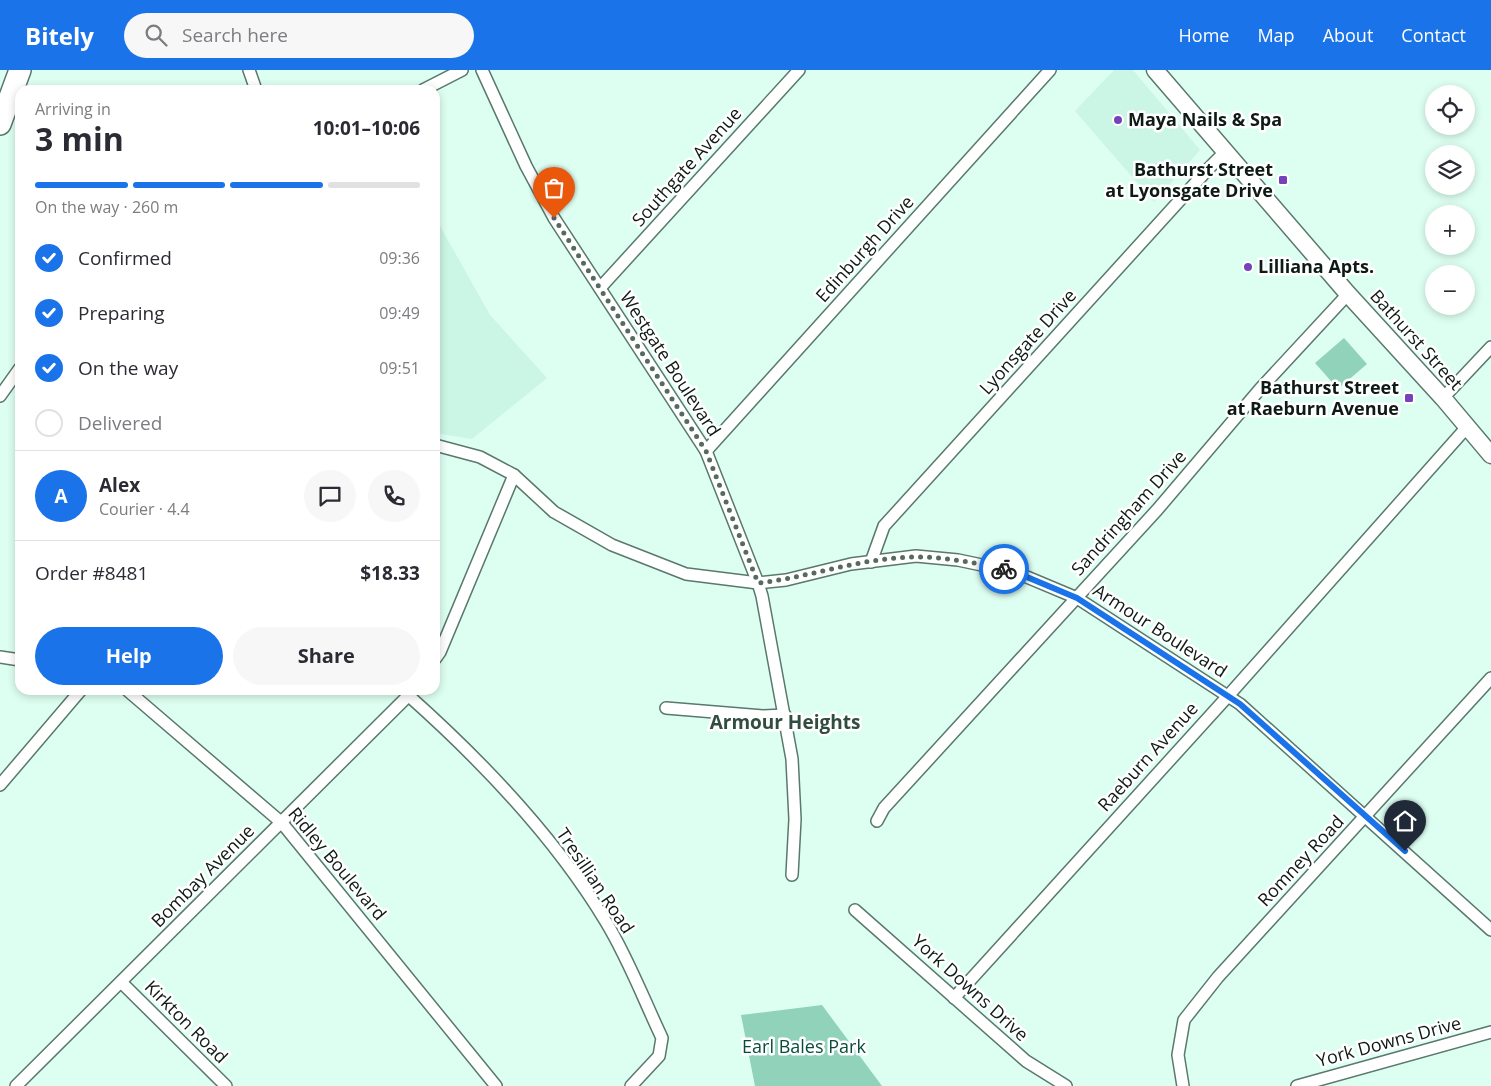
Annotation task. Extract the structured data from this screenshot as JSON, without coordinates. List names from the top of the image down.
{
  "streets": {
    "main road": ["Bathurst Street"],
    "street": [
      "Southgate Avenue",
      "Edinburgh Drive",
      "Lyonsgate Drive",
      "Westgate Boulevard",
      "Sandringham Drive",
      "Armour Boulevard",
      "Raeburn Avenue",
      "Romney Road",
      "Ridley Boulevard",
      "Bombay Avenue",
      "Tresillian Road",
      "York Downs Drive",
      "Kirkton Road"
    ]
  },
  "crossings": [
    ["Southgate Avenue", "Westgate Boulevard"],
    ["Edinburgh Drive", "Westgate Boulevard"],
    ["Bathurst Street", "Lyonsgate Drive"],
    ["Bathurst Street", "Sandringham Drive"],
    ["Bathurst Street", "Raeburn Avenue"],
    ["Lyonsgate Drive", "Armour Boulevard"],
    ["Westgate Boulevard", "Armour Boulevard"],
    ["Sandringham Drive", "Armour Boulevard"],
    ["Armour Boulevard", "Raeburn Avenue"],
    ["Armour Boulevard", "Romney Road"],
    ["Raeburn Avenue", "York Downs Drive"],
    ["Ridley Boulevard", "Bombay Avenue"],
    ["Bombay Avenue", "Kirkton Road"]
  ],
  "districts": ["Armour Heights"],
  "parks": ["Earl Bales Park"],
  "places": {
    "other": ["Maya Nails & Spa", "Lilliana Apts."],
    "transit": ["Bathurst Street at Lyonsgate Drive", "Bathurst Street at Raeburn Avenue"]
  },
  "page": {
    "header": "Bitely",
    "search": "Search here",
    "nav": [
      "Home",
      "Map",
      "About",
      "Contact"
    ],
    "map_buttons": ["+", "−"],
    "heading": ["3 min", "Arriving in", "10:01–10:06"],
    "panel": [
      "Alex",
      "Courier · 4.4",
      "Order #8481",
      "$18.33"
    ],
    "bar": "On the way · 260 m",
    "list": [
      ["Confirmed", "09:36"],
      ["Preparing", "09:49"],
      ["On the way", "09:51"],
      "Delivered"
    ],
    "round": "A",
    "buttons": ["Help", "Share"]
  }
}
